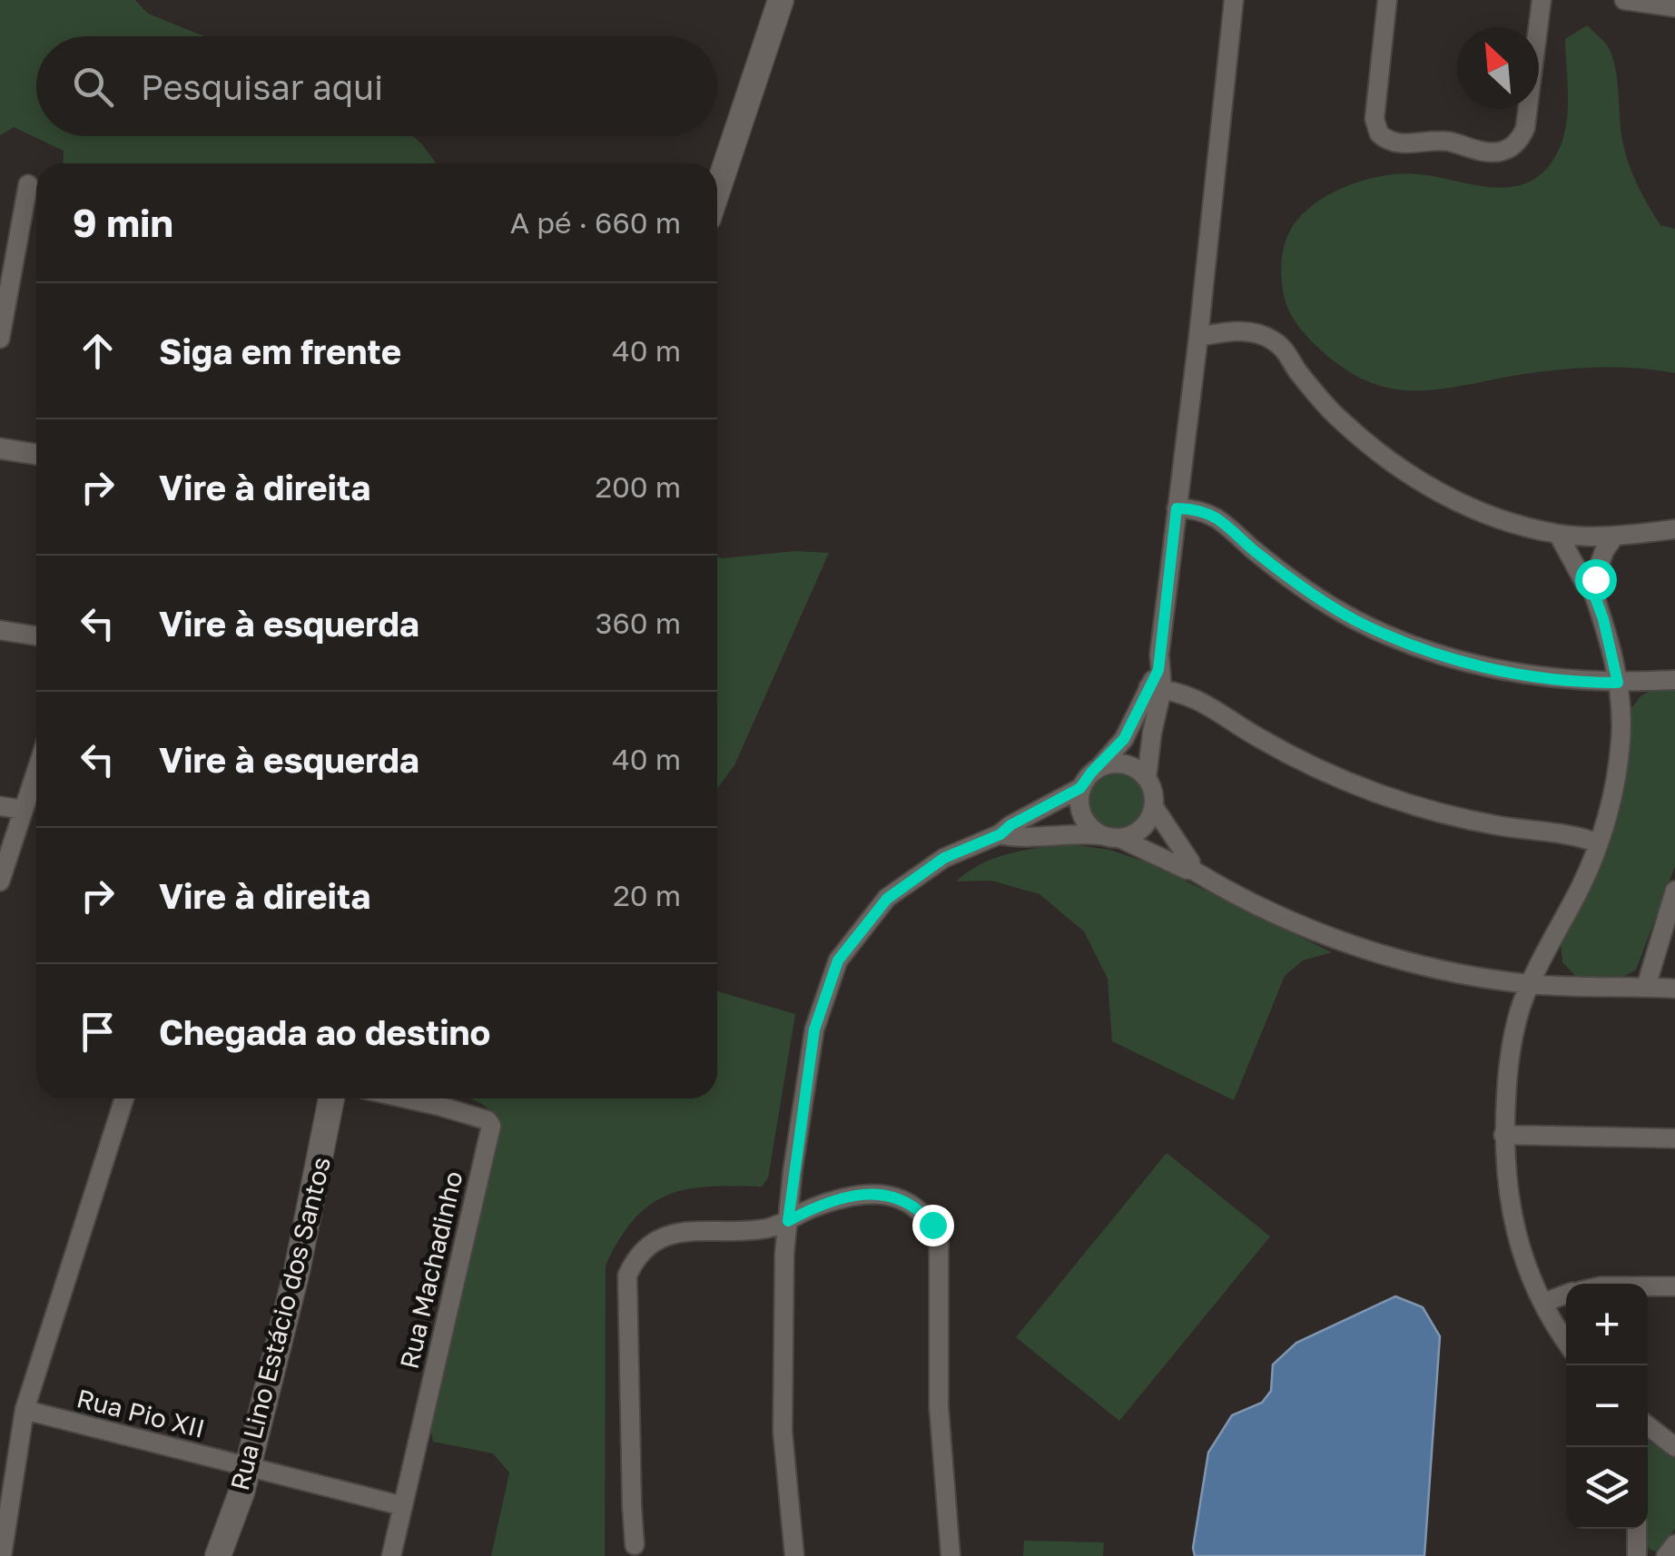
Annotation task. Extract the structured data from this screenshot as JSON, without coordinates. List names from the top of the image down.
{
  "streets": {
    "main road": ["Rua Lino Estácio dos Santos"],
    "street": ["Rua Machadinho", "Rua Pio XII"]
  },
  "crossings": [
    ["Rua Machadinho", "Rua Pio XII"],
    ["Rua Lino Estácio dos Santos", "Rua Pio XII"]
  ],
  "north": "top left",
  "page": {
    "search": "Pesquisar aqui",
    "heading": ["9 min", "A pé · 660 m"],
    "list": [
      ["Siga em frente", "40 m"],
      ["Vire à direita", "200 m"],
      ["Vire à esquerda", "360 m"],
      ["Vire à esquerda", "40 m"],
      ["Vire à direita", "20 m"],
      "Chegada ao destino"
    ],
    "map_buttons": ["+", "−"]
  }
}
